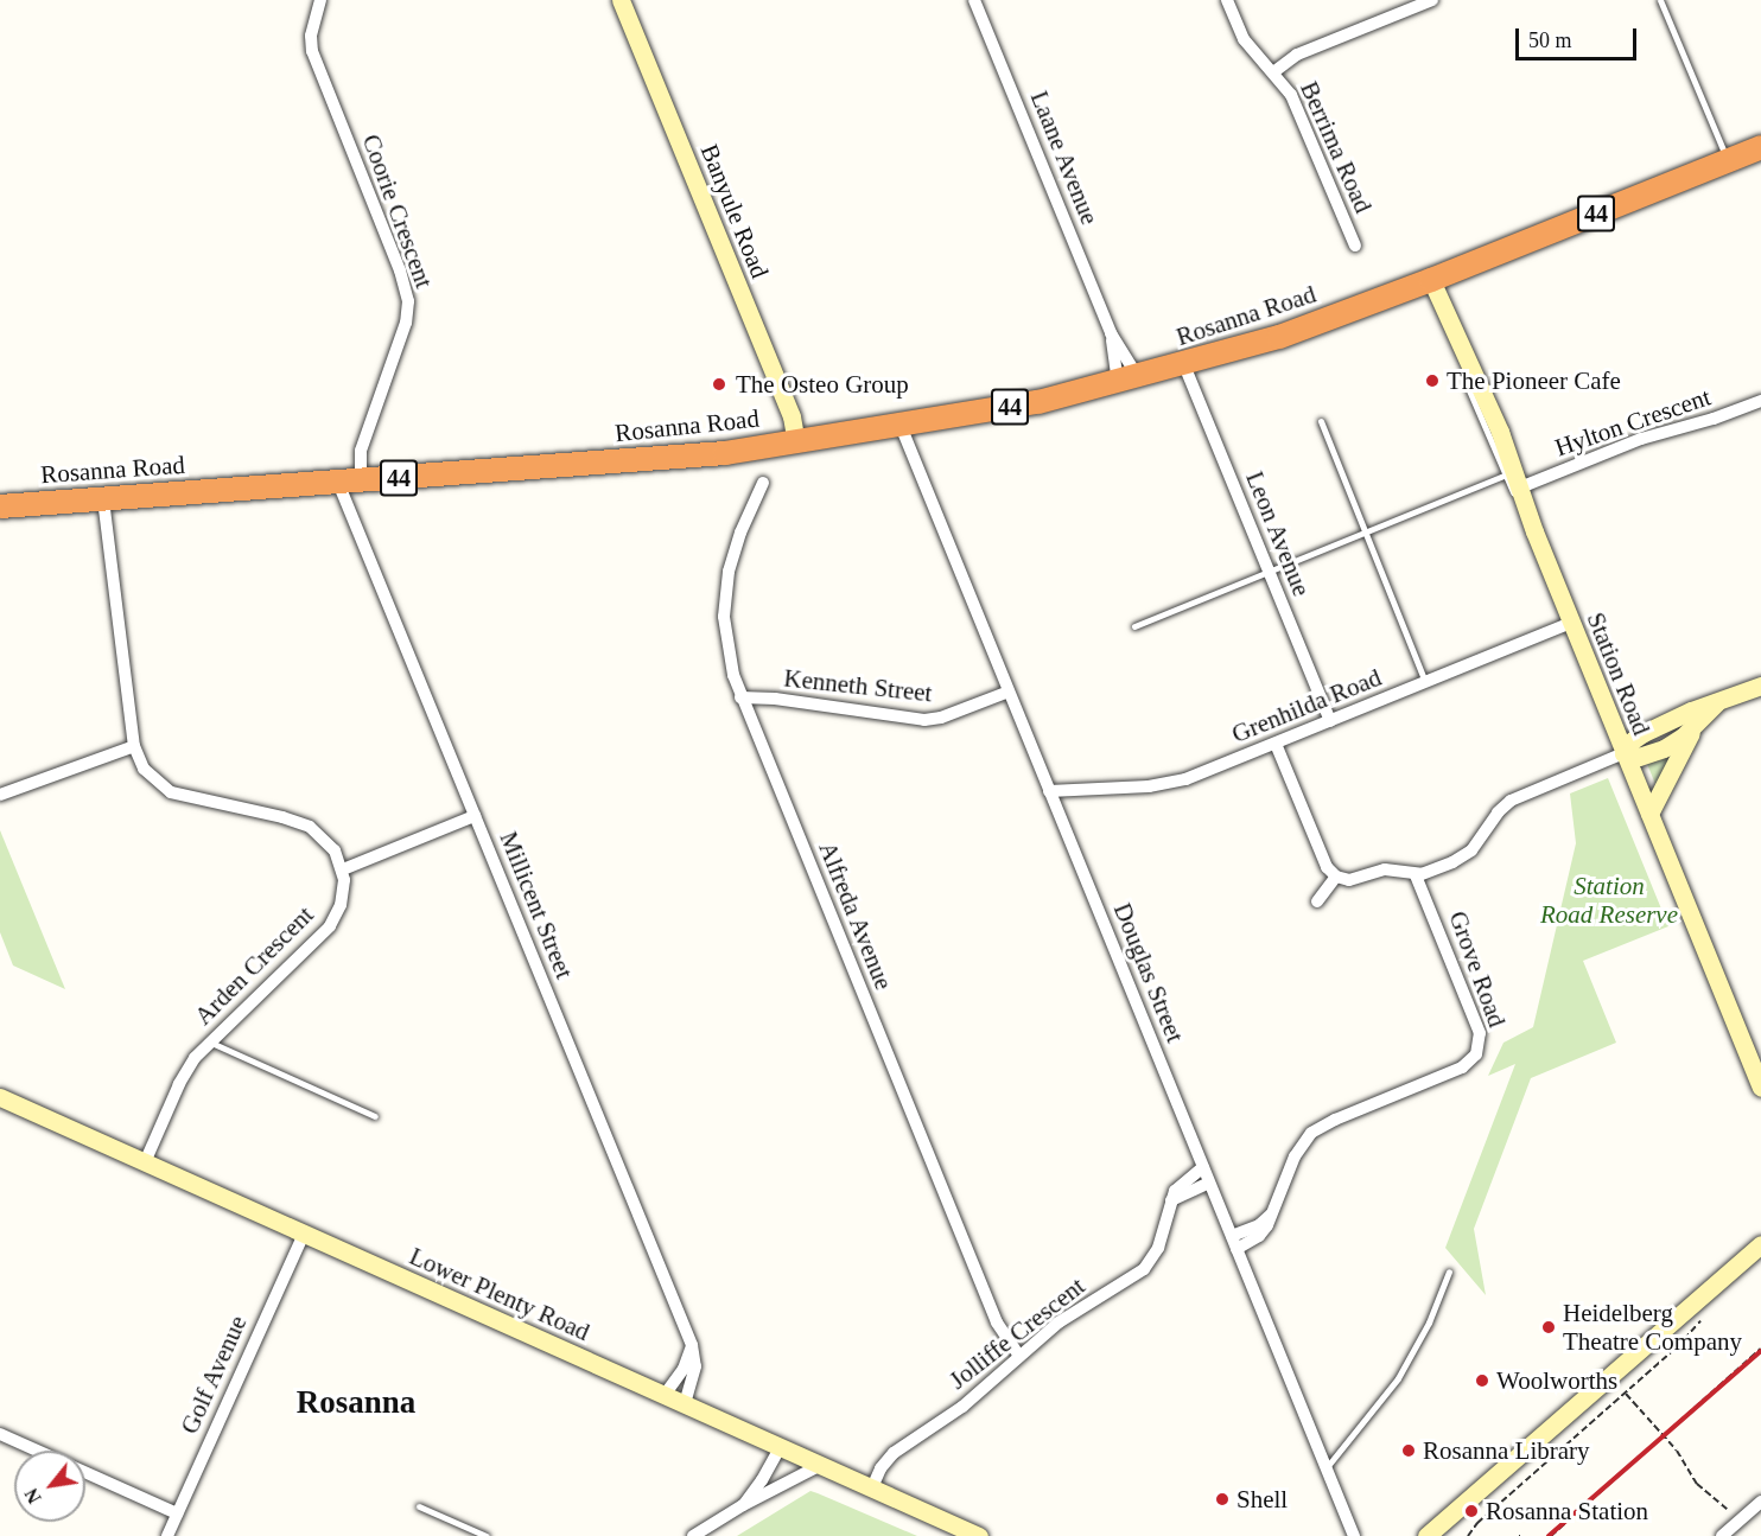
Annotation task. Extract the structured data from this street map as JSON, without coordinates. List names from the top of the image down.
{
  "streets": {
    "highway": ["44", "Rosanna Road"],
    "street": [
      "Berrima Road",
      "Laane Avenue",
      "Coorie Crescent",
      "Banyule Road",
      "Hylton Crescent",
      "Leon Avenue",
      "Station Road",
      "Kenneth Street",
      "Grenhilda Road",
      "Millicent Street",
      "Alfreda Avenue",
      "Arden Crescent",
      "Grove Road",
      "Douglas Street",
      "Lower Plenty Road",
      "Jolliffe Crescent",
      "Golf Avenue"
    ]
  },
  "crossings": [
    ["Laane Avenue", "Rosanna Road"],
    ["Coorie Crescent", "Rosanna Road"],
    ["Coorie Crescent", "Millicent Street"],
    ["Banyule Road", "Rosanna Road"],
    ["Rosanna Road", "Leon Avenue"],
    ["Rosanna Road", "Station Road"],
    ["Rosanna Road", "Millicent Street"],
    ["Rosanna Road", "Douglas Street"],
    ["Hylton Crescent", "Station Road"],
    ["Leon Avenue", "Grenhilda Road"],
    ["Station Road", "Grenhilda Road"],
    ["Kenneth Street", "Alfreda Avenue"],
    ["Kenneth Street", "Douglas Street"],
    ["Grenhilda Road", "Douglas Street"],
    ["Millicent Street", "Lower Plenty Road"],
    ["Alfreda Avenue", "Jolliffe Crescent"],
    ["Arden Crescent", "Lower Plenty Road"],
    ["Grove Road", "Douglas Street"],
    ["Douglas Street", "Jolliffe Crescent"],
    ["Lower Plenty Road", "Jolliffe Crescent"],
    ["Lower Plenty Road", "Golf Avenue"]
  ],
  "districts": ["Rosanna"],
  "parks": ["Station Road Reserve"],
  "places": [
    "The Pioneer Cafe",
    "The Osteo Group",
    "Heidelberg Theatre Company",
    "Woolworths",
    "Rosanna Library",
    "Shell",
    "Rosanna Station"
  ],
  "scale_bar": "50 m",
  "north": "bottom left"
}
